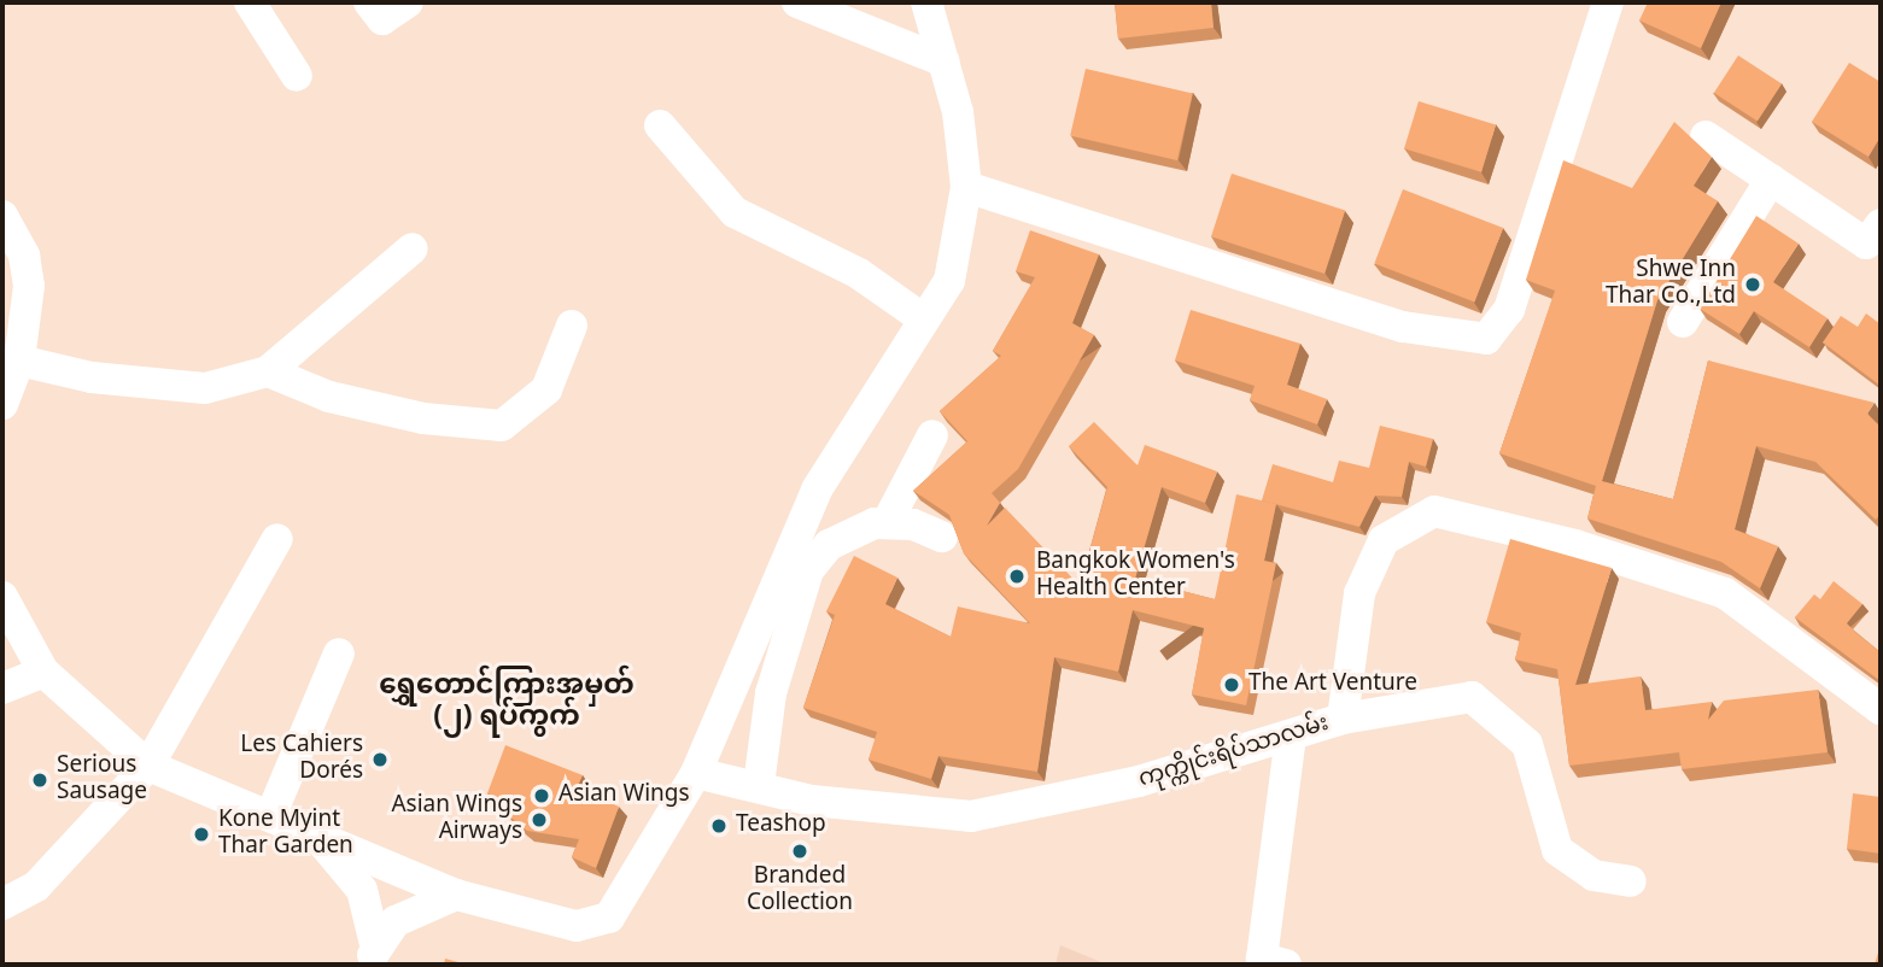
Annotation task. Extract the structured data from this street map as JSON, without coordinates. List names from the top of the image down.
{
  "streets": {
    "street": ["ကုက္ကိုင်းရိပ်သာလမ်း"]
  },
  "districts": ["ရွှေတောင်ကြားအမှတ် (၂) ရပ်ကွက်"],
  "places": [
    "Shwe Inn Thar Co.,Ltd",
    "Bangkok Women's Health Center",
    "The Art Venture",
    "Les Cahiers Dorés",
    "Serious Sausage",
    "Asian Wings",
    "Asian Wings Airways",
    "Teashop",
    "Kone Myint Thar Garden",
    "Branded Collection"
  ]
}
